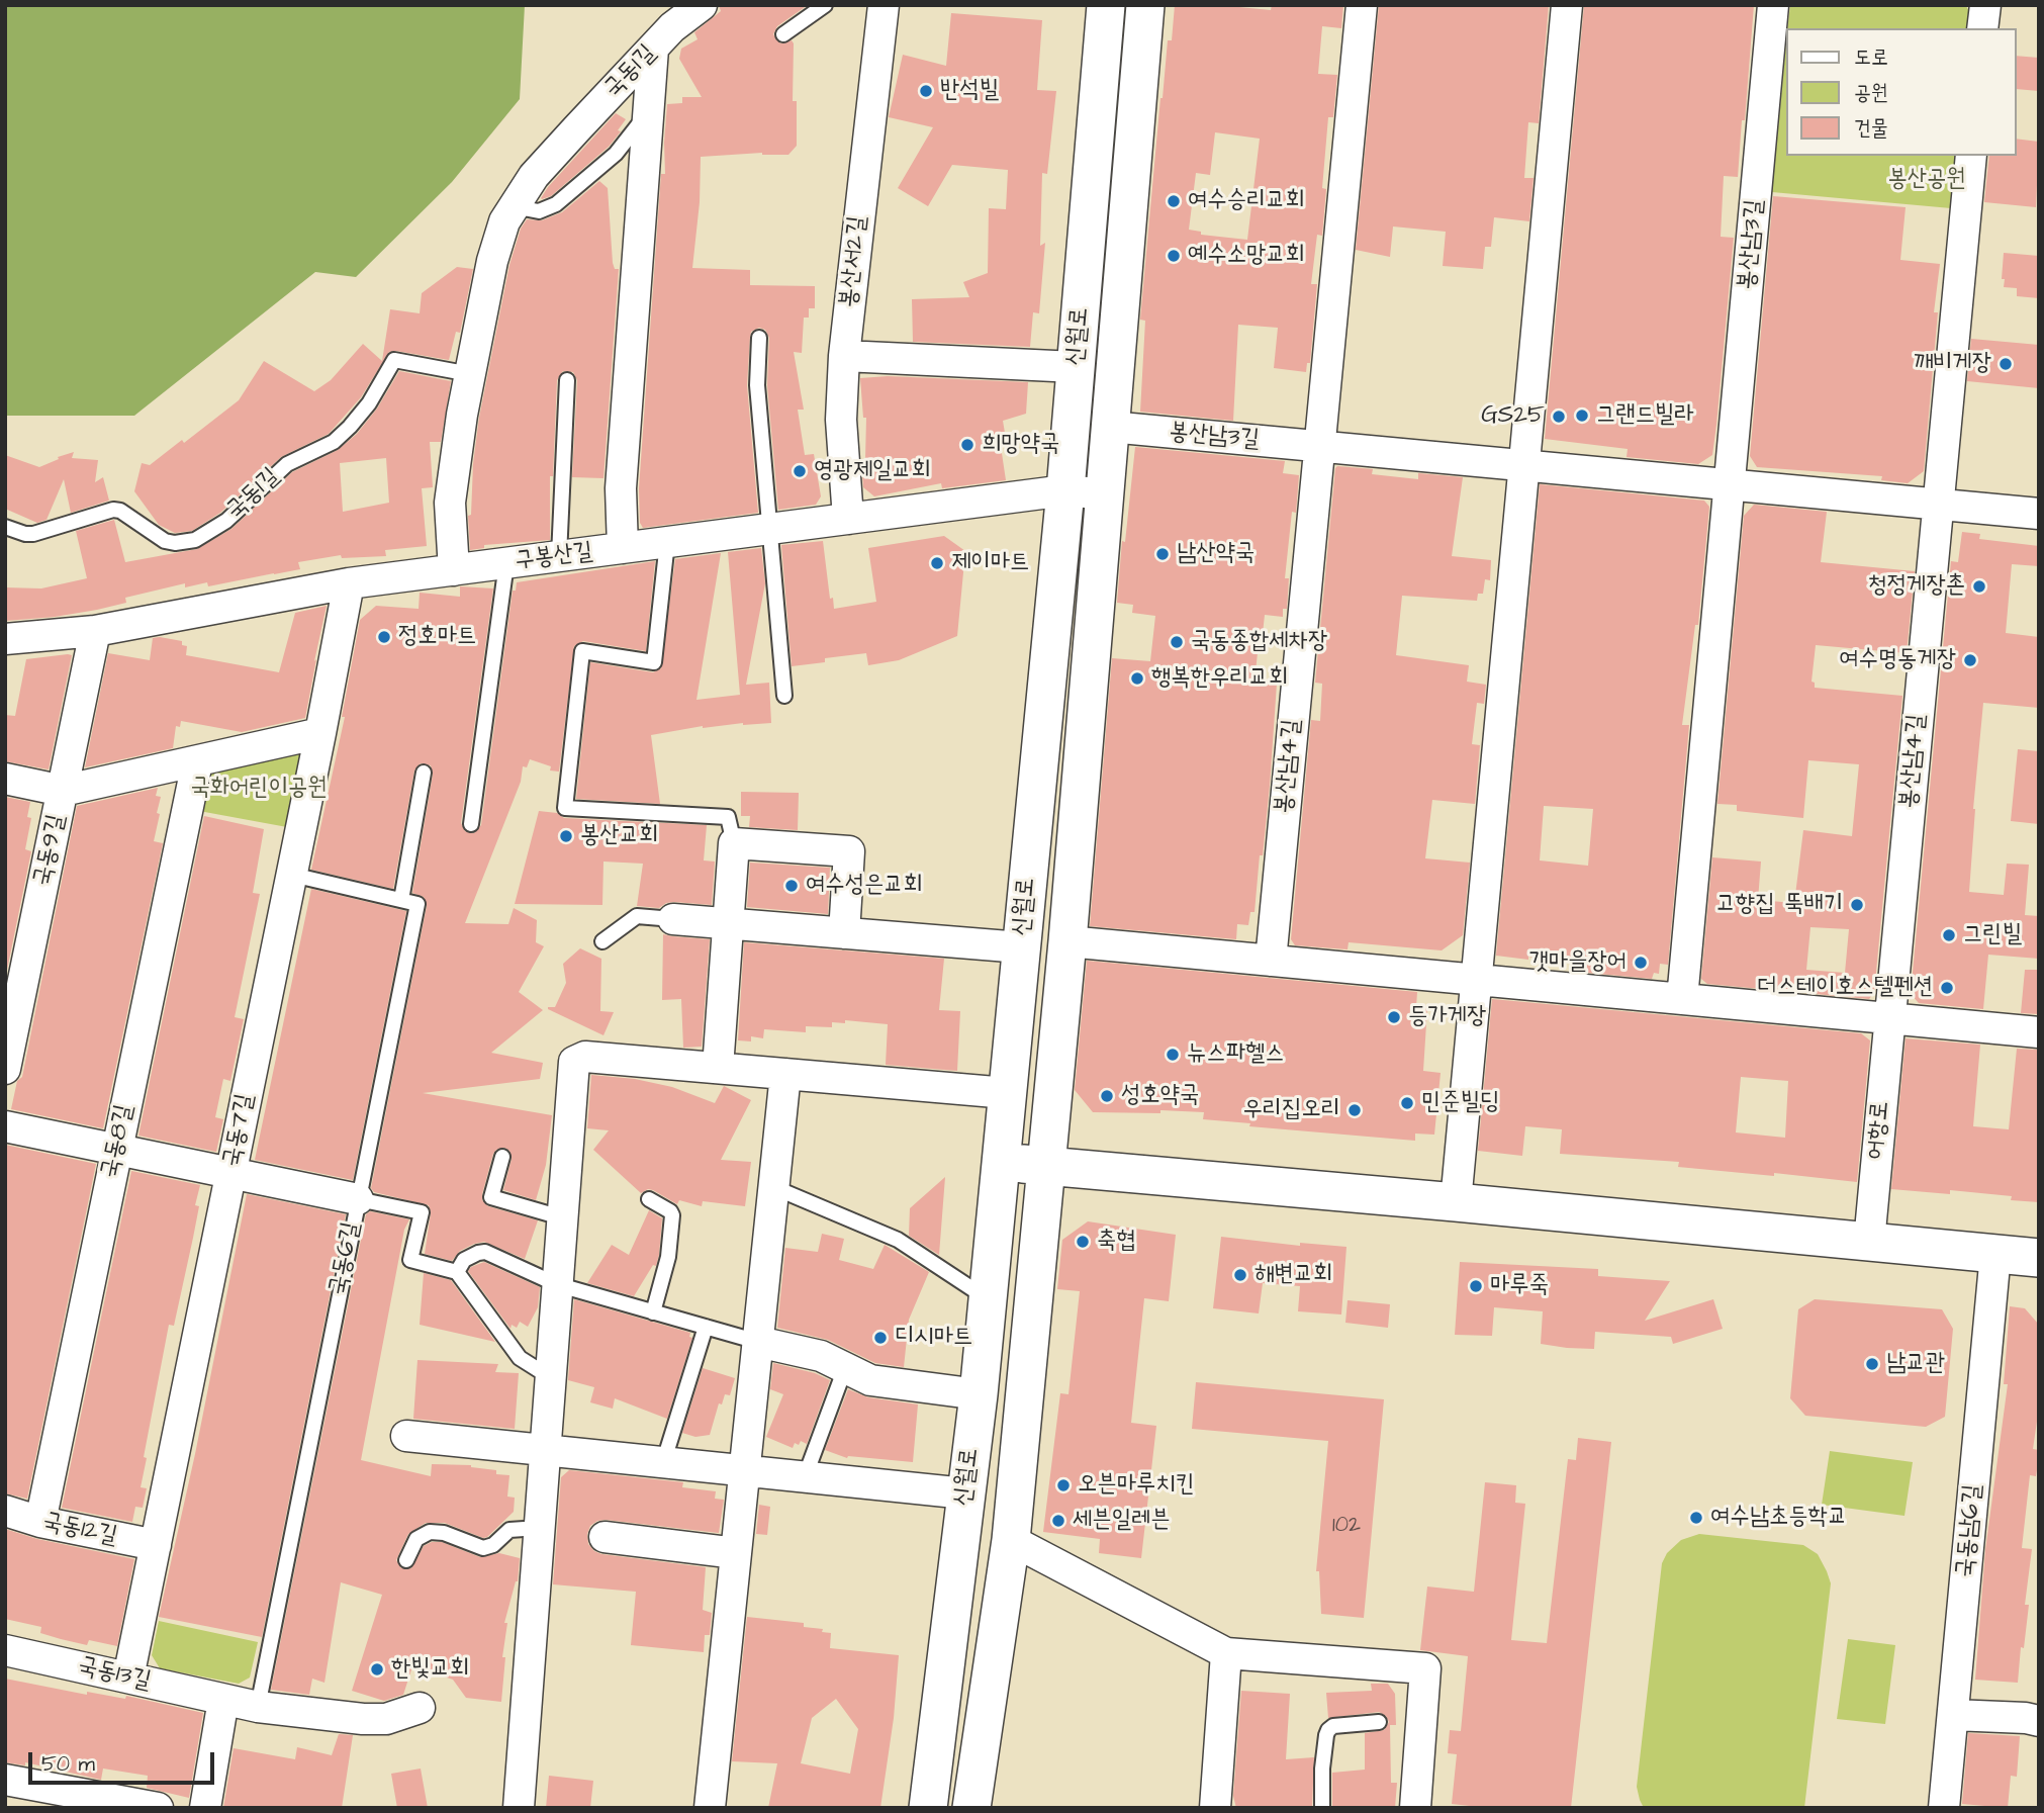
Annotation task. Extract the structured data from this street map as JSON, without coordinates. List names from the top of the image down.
{
  "streets": {
    "street": [
      "국동1길",
      "봉산남3길",
      "봉산서2길",
      "신월로",
      "구봉산길",
      "봉산남4길",
      "국동9길",
      "국동7길",
      "어항로",
      "국동8길",
      "국동12길",
      "국동남6길",
      "국동13길"
    ],
    "lane": ["국동6길"]
  },
  "crossings": [
    ["국동1길", "구봉산길"],
    ["봉산남3길", "신월로"],
    ["봉산남3길", "봉산남4길"],
    ["봉산서2길", "구봉산길"],
    ["신월로", "구봉산길"],
    ["구봉산길", "국동9길"],
    ["구봉산길", "국동7길"],
    ["봉산남4길", "어항로"],
    ["국동7길", "국동12길"],
    ["국동7길", "국동13길"],
    ["국동8길", "국동12길"]
  ],
  "parks": ["봉산공원", "국화어린이공원"],
  "places": [
    "반석빌",
    "여수승리교회",
    "예수소망교회",
    "깨비게장",
    "그랜드빌라",
    "GS25",
    "희망약국",
    "영광제일교회",
    "남산약국",
    "제이마트",
    "청정게장촌",
    "정호마트",
    "국동종합세차장",
    "여수명동게장",
    "행복한우리교회",
    "봉산교회",
    "여수성은교회",
    "고향집 뚝배기",
    "그린빌",
    "갯마을장어",
    "더스테이호스텔펜션",
    "등가게장",
    "뉴스파헬스",
    "성호약국",
    "민준빌딩",
    "우리집오리",
    "축협",
    "해변교회",
    "마루죽",
    "디시마트",
    "남교관",
    "오븐마루치킨",
    "여수남초등학교",
    "세븐일레븐",
    "한빛교회"
  ],
  "house_numbers": ["102"],
  "legend": ["도로", "공원", "건물"],
  "scale_bar": "50 m"
}
